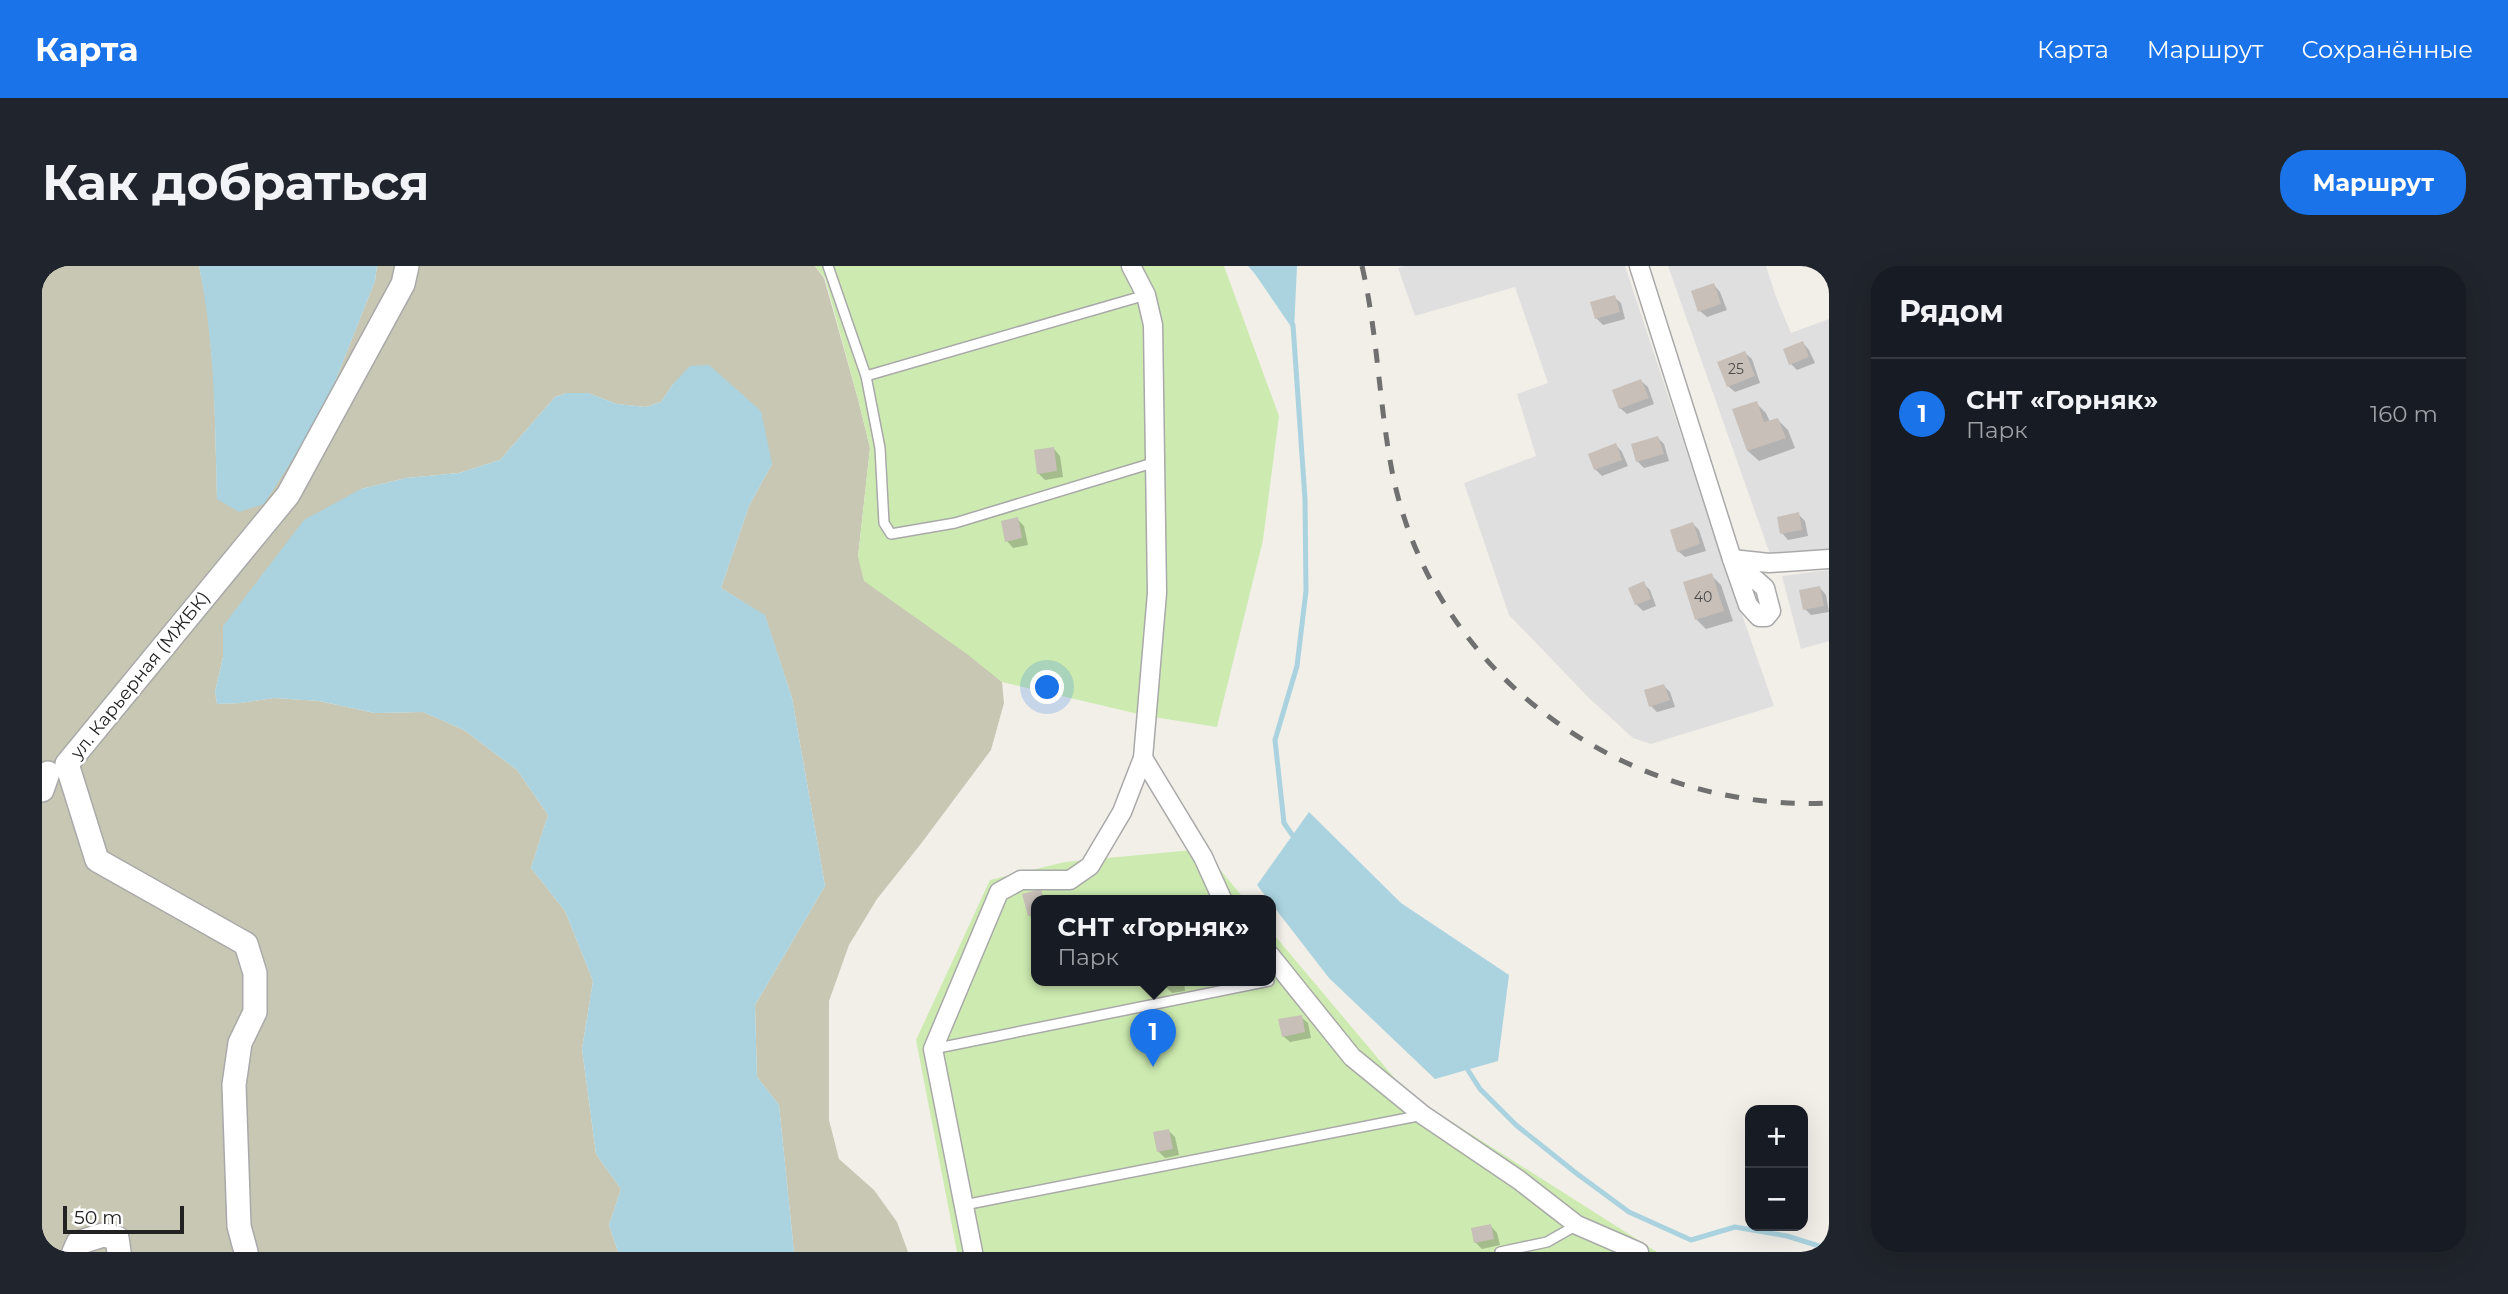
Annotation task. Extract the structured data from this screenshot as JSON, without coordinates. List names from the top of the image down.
{
  "streets": {
    "street": ["ул. Карьерная (МЖБК)"]
  },
  "house_numbers": ["25", "40"],
  "scale_bar": "50 m",
  "page": {
    "header": "Карта",
    "nav": ["Карта", "Маршрут", "Сохранённые"],
    "buttons": "Маршрут",
    "title": "Как добраться",
    "heading": "Рядом",
    "list": [
      {
        "mark": "1",
        "name": "СНТ «Горняк»",
        "note": "Парк",
        "value": "160 m"
      }
    ],
    "popup": ["СНТ «Горняк»", "Парк"],
    "pins": "1",
    "map_buttons": ["+", "−"],
    "scale": "50 m"
  }
}
